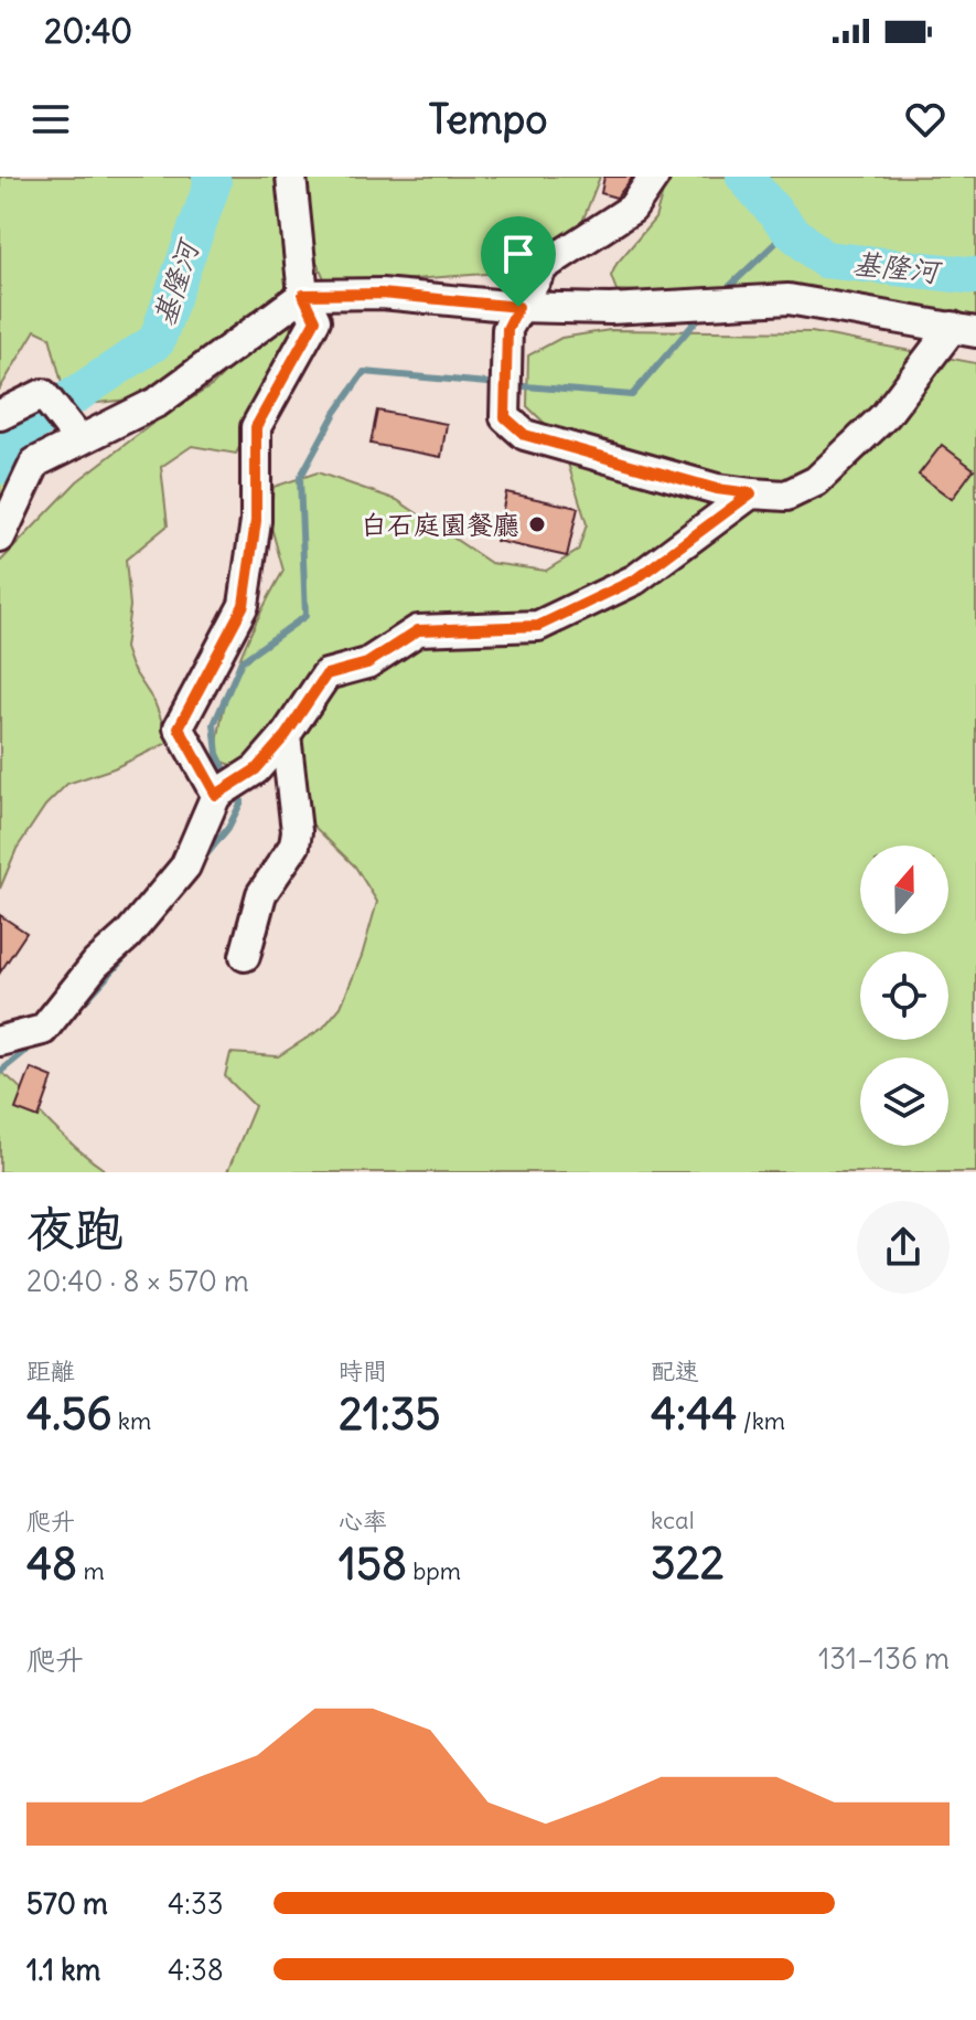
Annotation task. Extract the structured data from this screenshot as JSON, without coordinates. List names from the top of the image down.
{
  "water": ["基隆河"],
  "places": ["白石庭園餐廳"],
  "north": "top",
  "page": {
    "status": "20:40",
    "header": "Tempo",
    "heading": ["夜跑", "20:40 · 8 × 570 m"],
    "stats": [
      ["距離", "4.56 km"],
      ["時間", "21:35"],
      ["配速", "4:44 /km"],
      ["爬升", "48 m"],
      ["心率", "158 bpm"],
      ["kcal", "322"]
    ],
    "chart": ["爬升", "131–136 m"],
    "list": [
      {
        "name": "570 m",
        "note": "4:33"
      },
      {
        "name": "1.1 km",
        "note": "4:38"
      }
    ]
  }
}
